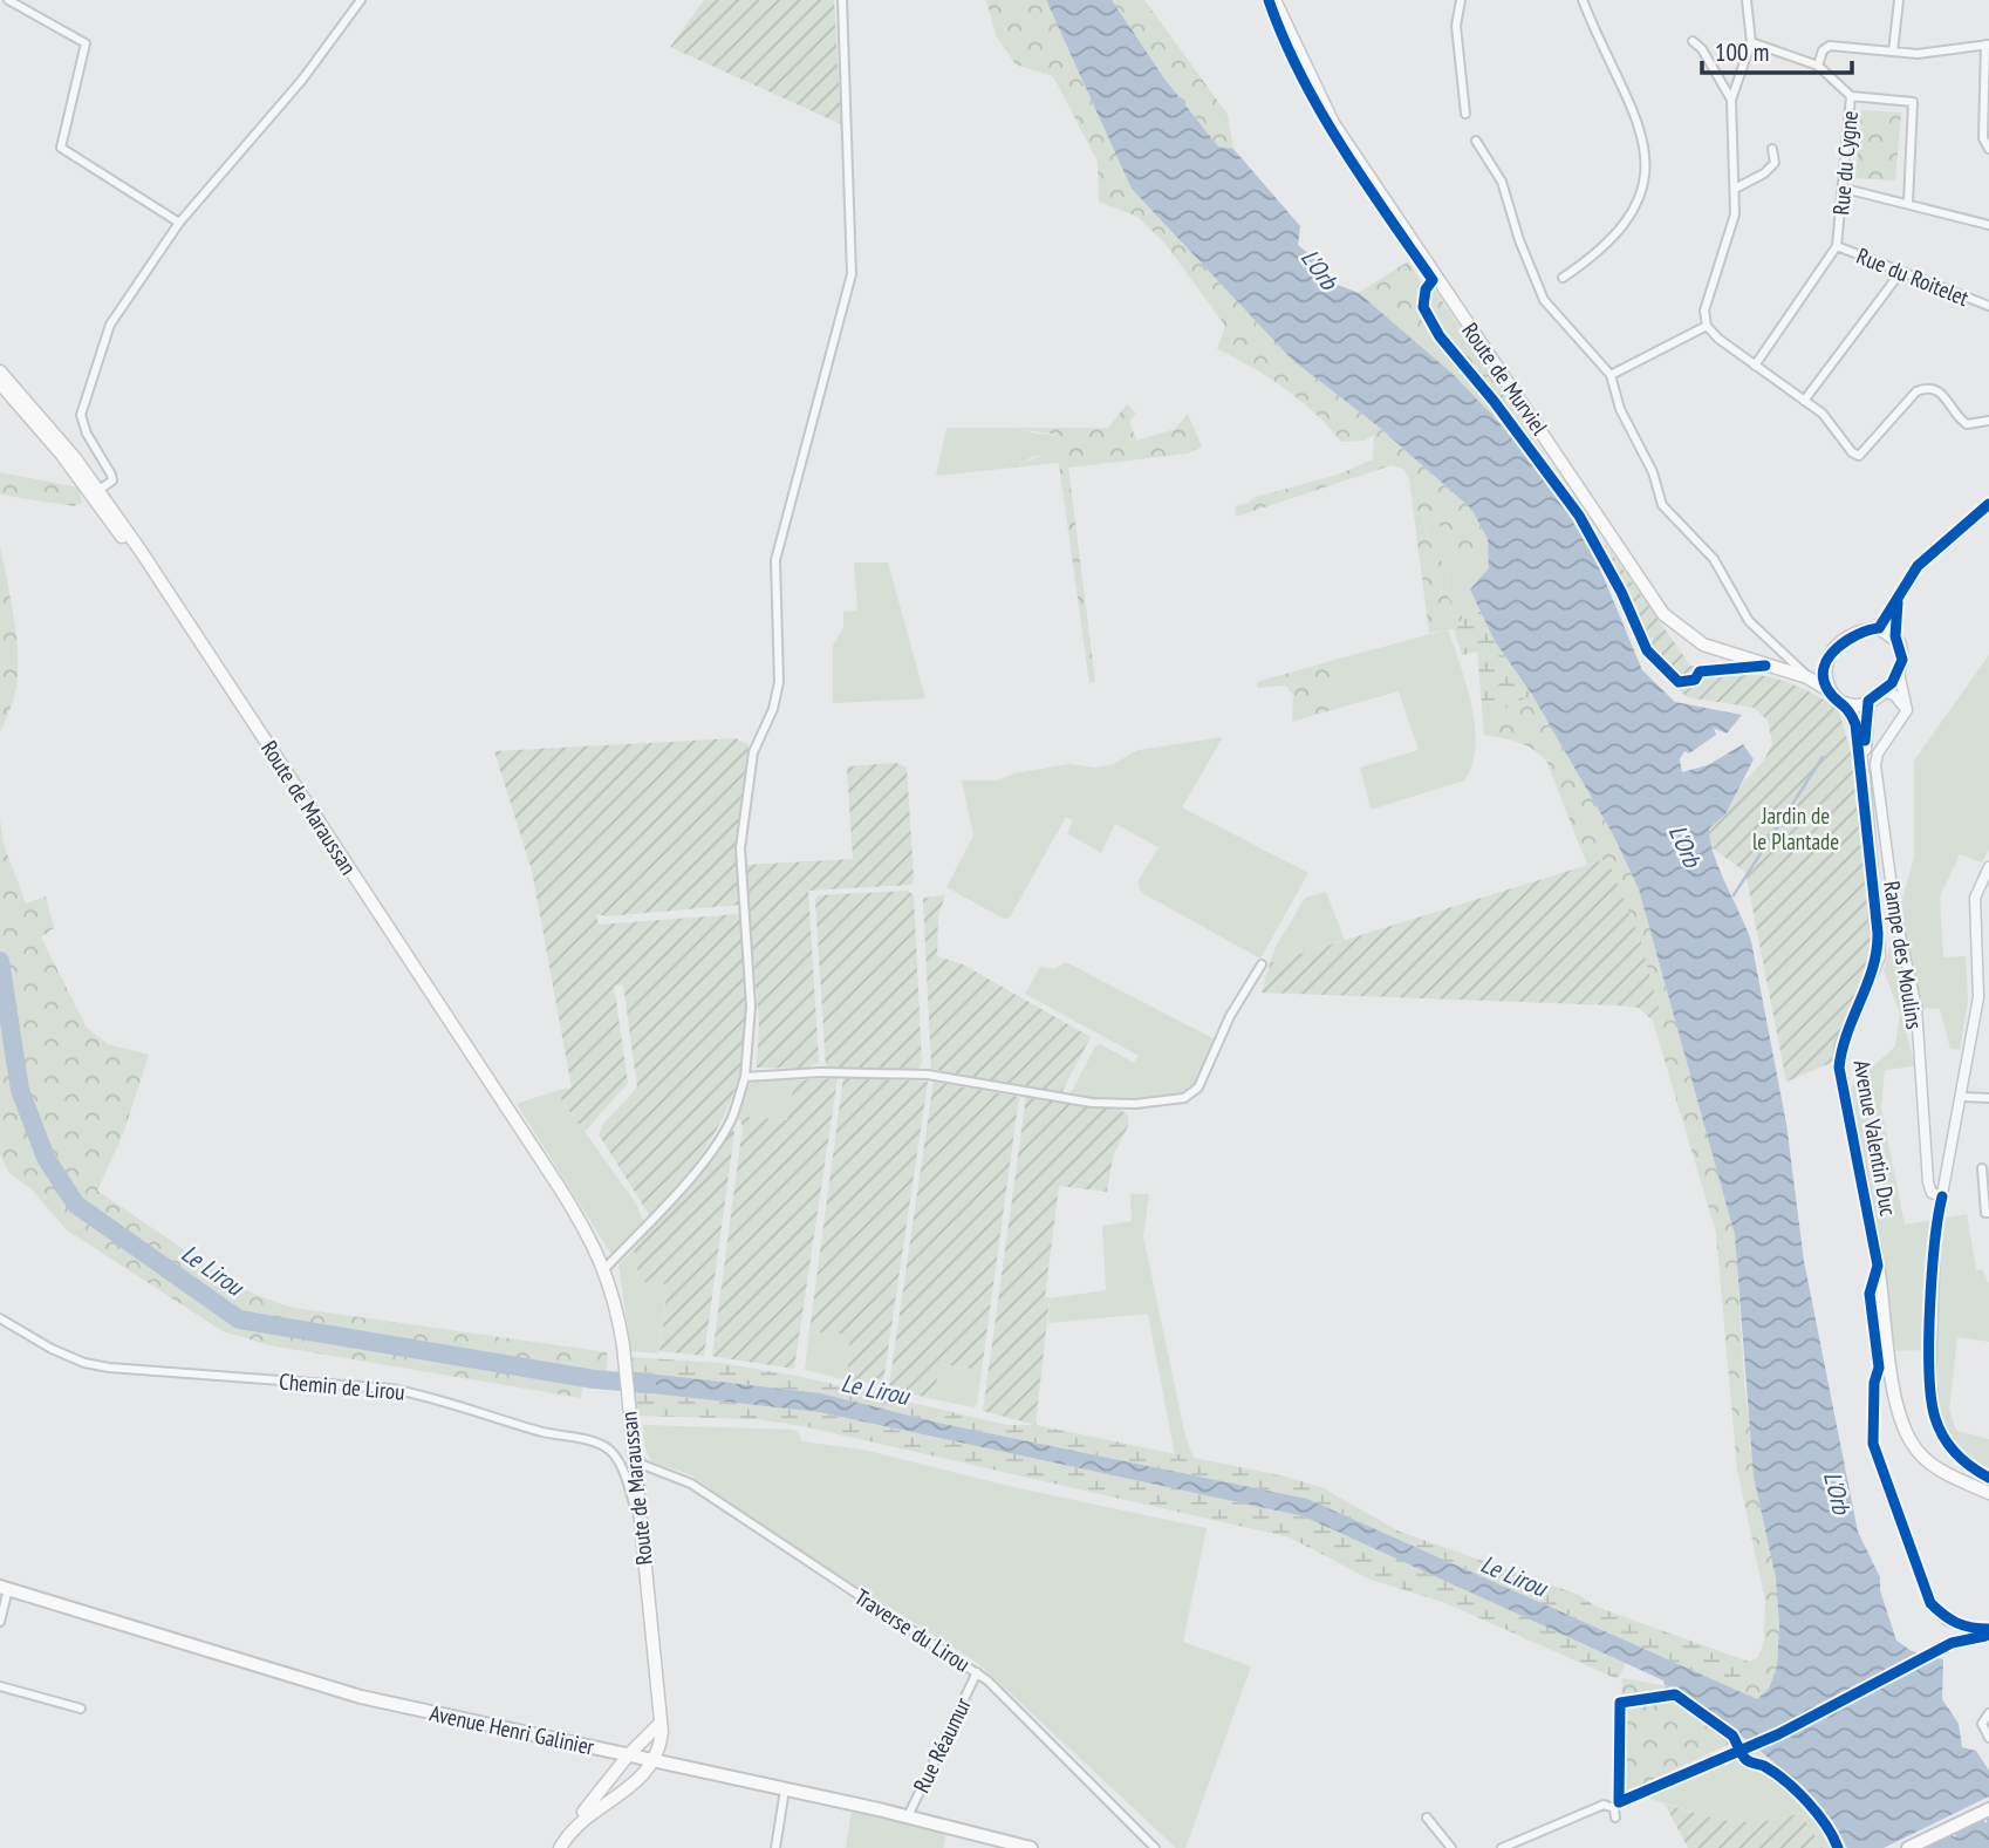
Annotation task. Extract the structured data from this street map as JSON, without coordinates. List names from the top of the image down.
{
  "streets": {
    "main road": [
      "Route de Murviel",
      "Route de Maraussan",
      "Avenue Valentin Duc",
      "Avenue Henri Galinier"
    ],
    "street": [
      "Rue du Cygne",
      "Rue du Roitelet",
      "Rampe des Moulins",
      "Chemin de Lirou",
      "Traverse du Lirou",
      "Rue Réaumur"
    ]
  },
  "crossings": [
    ["Rue du Cygne", "Rue du Roitelet"],
    ["Route de Murviel", "Avenue Valentin Duc"],
    ["Route de Maraussan", "Chemin de Lirou"],
    ["Route de Maraussan", "Traverse du Lirou"],
    ["Route de Maraussan", "Avenue Henri Galinier"],
    ["Traverse du Lirou", "Rue Réaumur"],
    ["Avenue Henri Galinier", "Rue Réaumur"]
  ],
  "water": ["L'Orb", "Le Lirou"],
  "parks": ["Jardin de le Plantade"],
  "scale_bar": "100 m"
}
